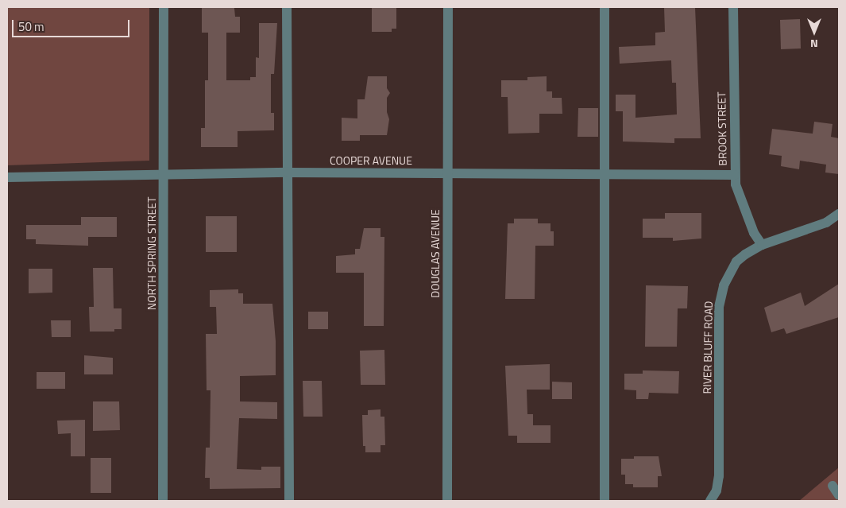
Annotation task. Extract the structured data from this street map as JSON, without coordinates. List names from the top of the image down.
{
  "streets": {
    "street": [
      "BROOK STREET",
      "COOPER AVENUE",
      "NORTH SPRING STREET",
      "DOUGLAS AVENUE",
      "RIVER BLUFF ROAD"
    ]
  },
  "crossings": [
    ["BROOK STREET", "COOPER AVENUE"],
    ["BROOK STREET", "RIVER BLUFF ROAD"],
    ["COOPER AVENUE", "NORTH SPRING STREET"],
    ["COOPER AVENUE", "DOUGLAS AVENUE"]
  ],
  "scale_bar": "50 m",
  "north": "bottom"
}
